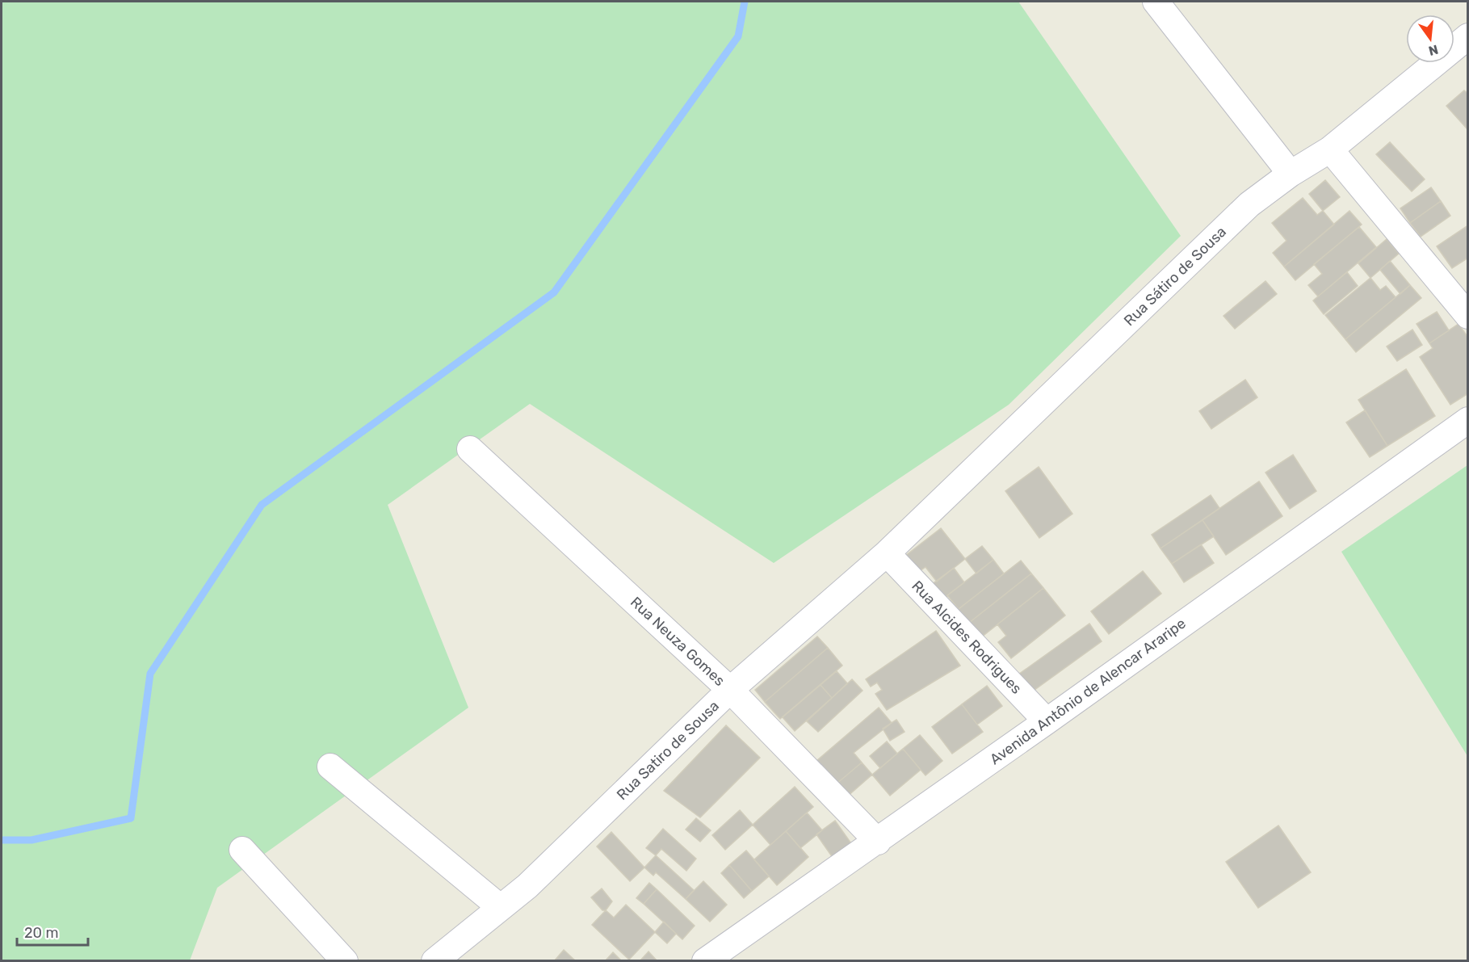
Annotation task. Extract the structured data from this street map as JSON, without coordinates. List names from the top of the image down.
{
  "streets": {
    "street": [
      "Rua Sátiro de Sousa",
      "Rua Alcides Rodrigues",
      "Rua Neuza Gomes",
      "Avenida Antônio de Alencar Araripe",
      "Rua Satiro de Sousa"
    ]
  },
  "crossings": [
    ["Rua Sátiro de Sousa", "Rua Alcides Rodrigues"],
    ["Rua Sátiro de Sousa", "Rua Satiro de Sousa"],
    ["Rua Alcides Rodrigues", "Avenida Antônio de Alencar Araripe"],
    ["Rua Alcides Rodrigues", "Rua Satiro de Sousa"],
    ["Rua Neuza Gomes", "Avenida Antônio de Alencar Araripe"],
    ["Rua Neuza Gomes", "Rua Satiro de Sousa"]
  ],
  "scale_bar": "20 m",
  "north": "bottom"
}
